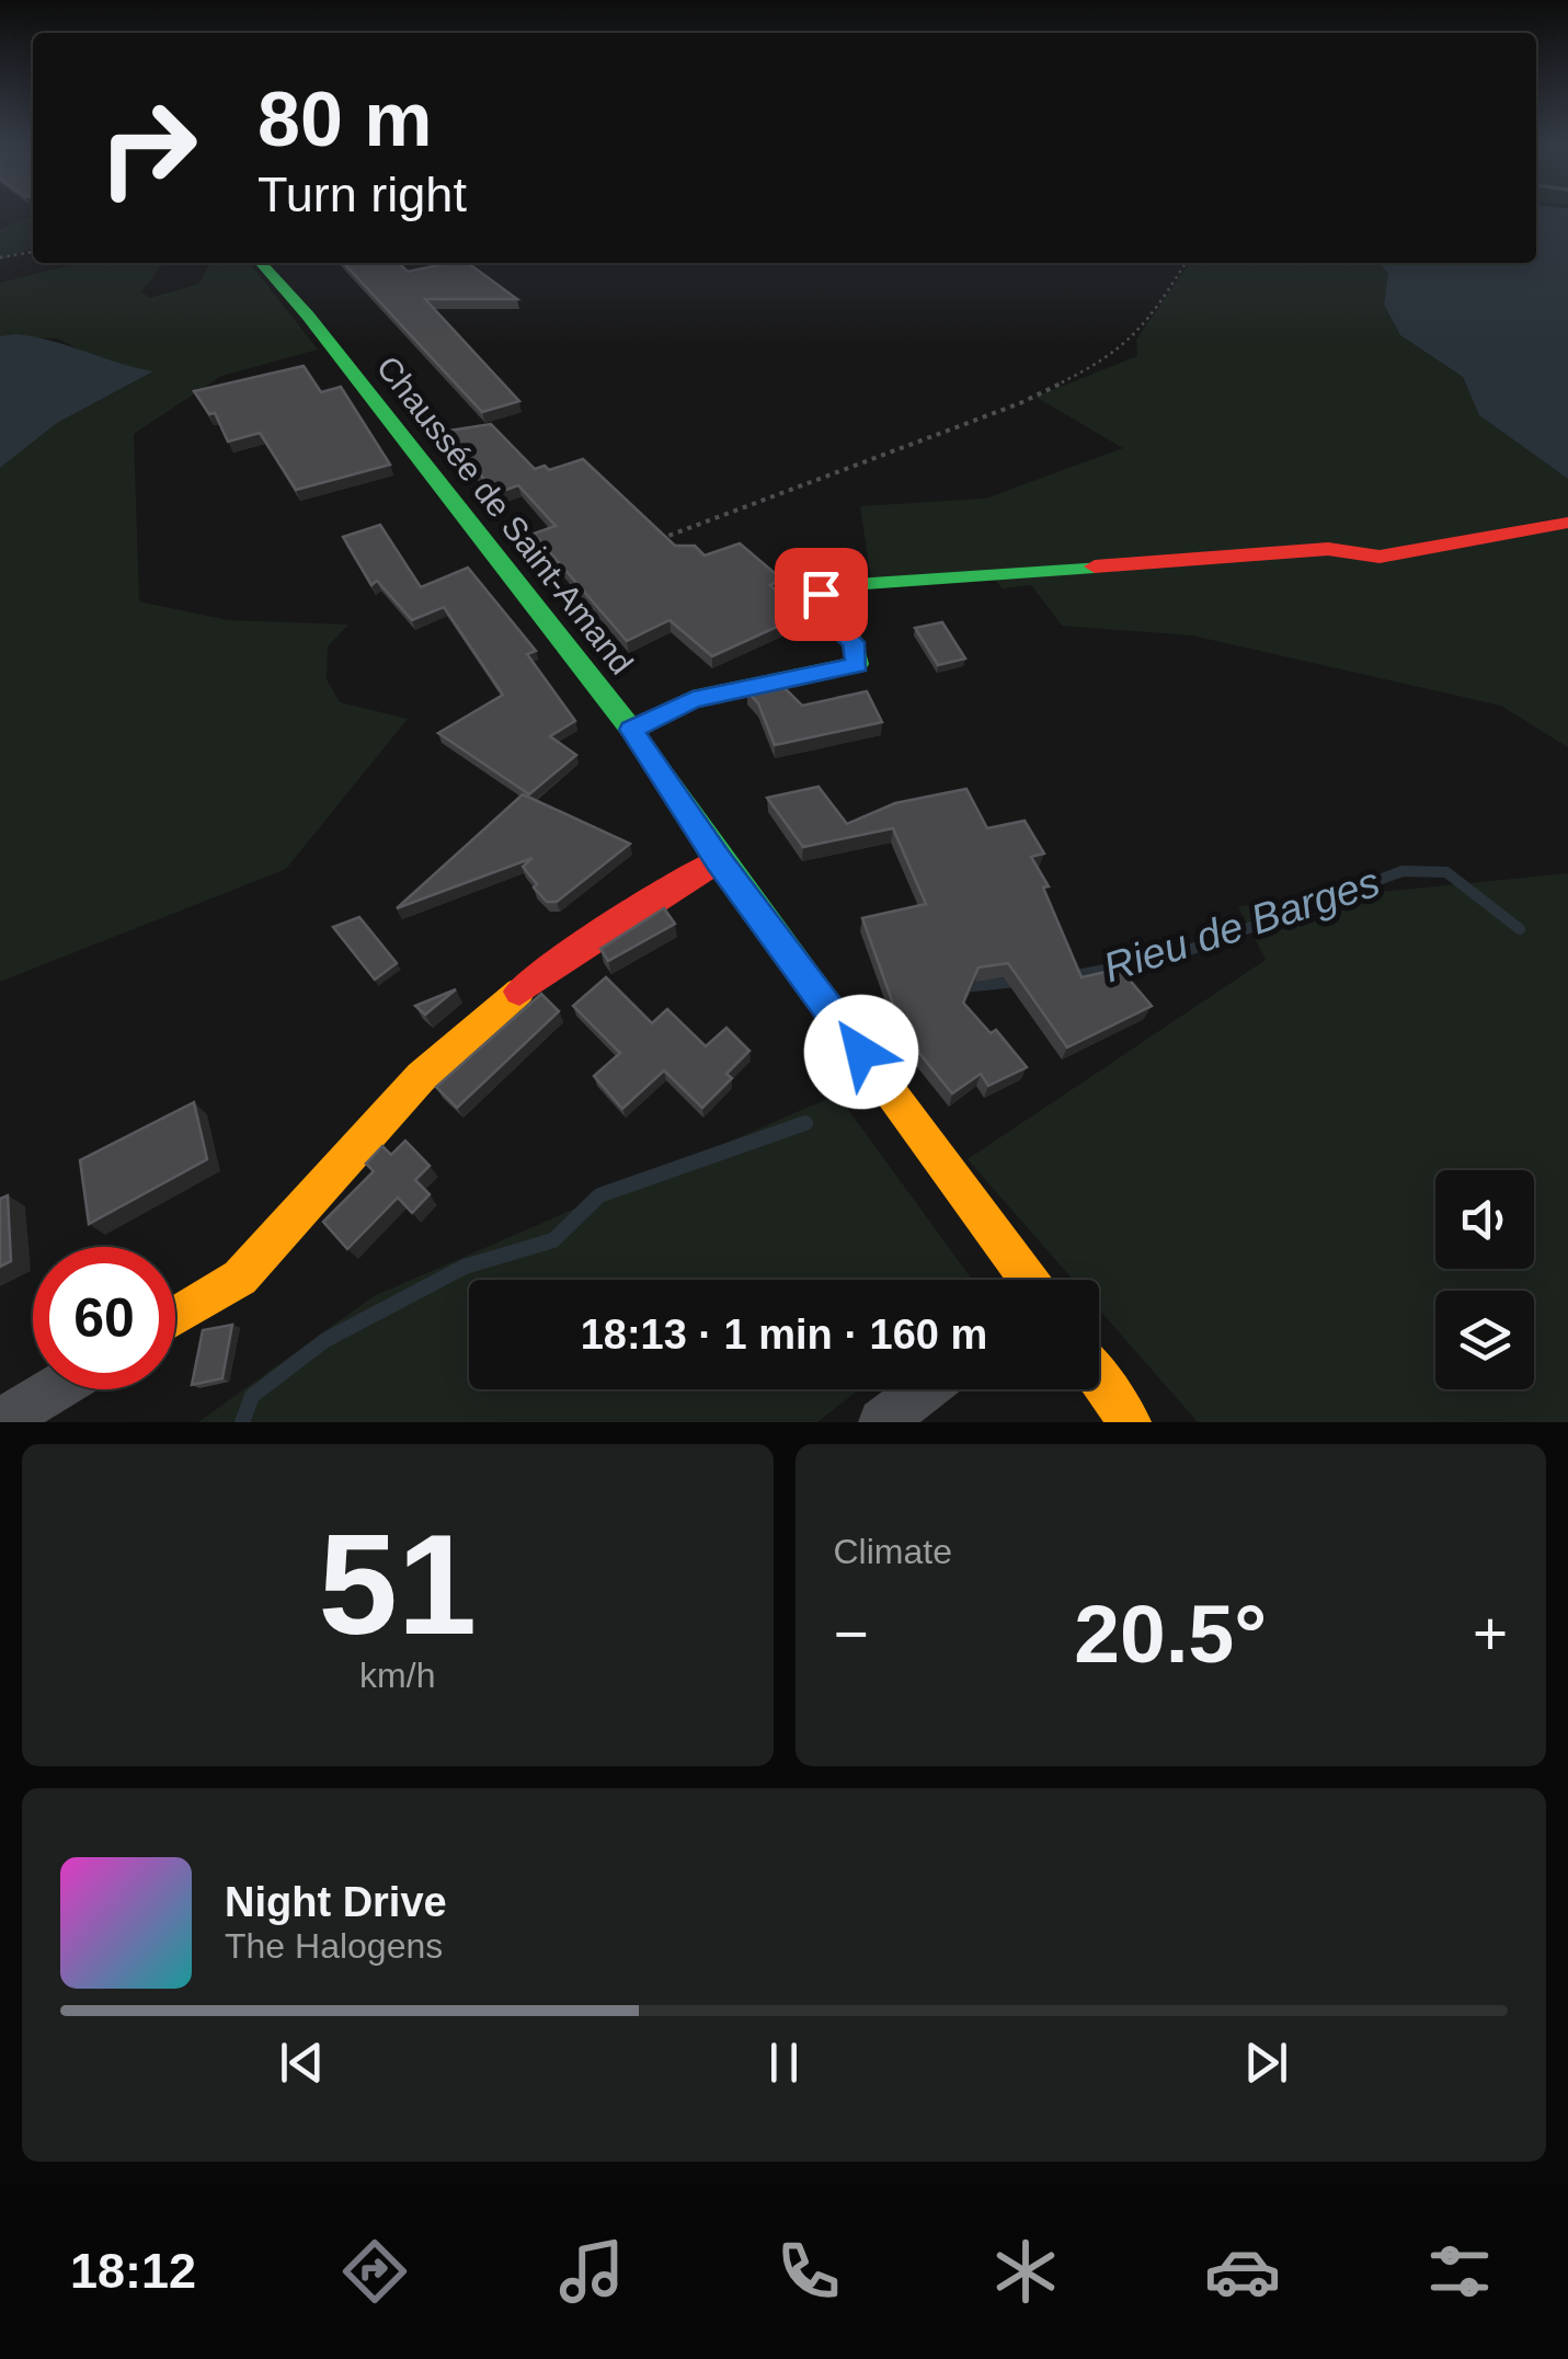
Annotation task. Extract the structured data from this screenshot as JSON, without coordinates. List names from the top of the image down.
{
  "streets": {
    "main road": ["Chaussée de Saint-Amand"]
  },
  "water": ["Rieu de Barges"],
  "page": {
    "turn": ["80 m", "Turn right"],
    "limit": "60",
    "trip": "18:13 · 1 min · 160 m",
    "tile": [
      ["51", "km/h"],
      "Climate"
    ],
    "heat": ["−", "20.5°", "+"],
    "song": ["Night Drive", "The Halogens"],
    "tabs": "18:12"
  }
}
